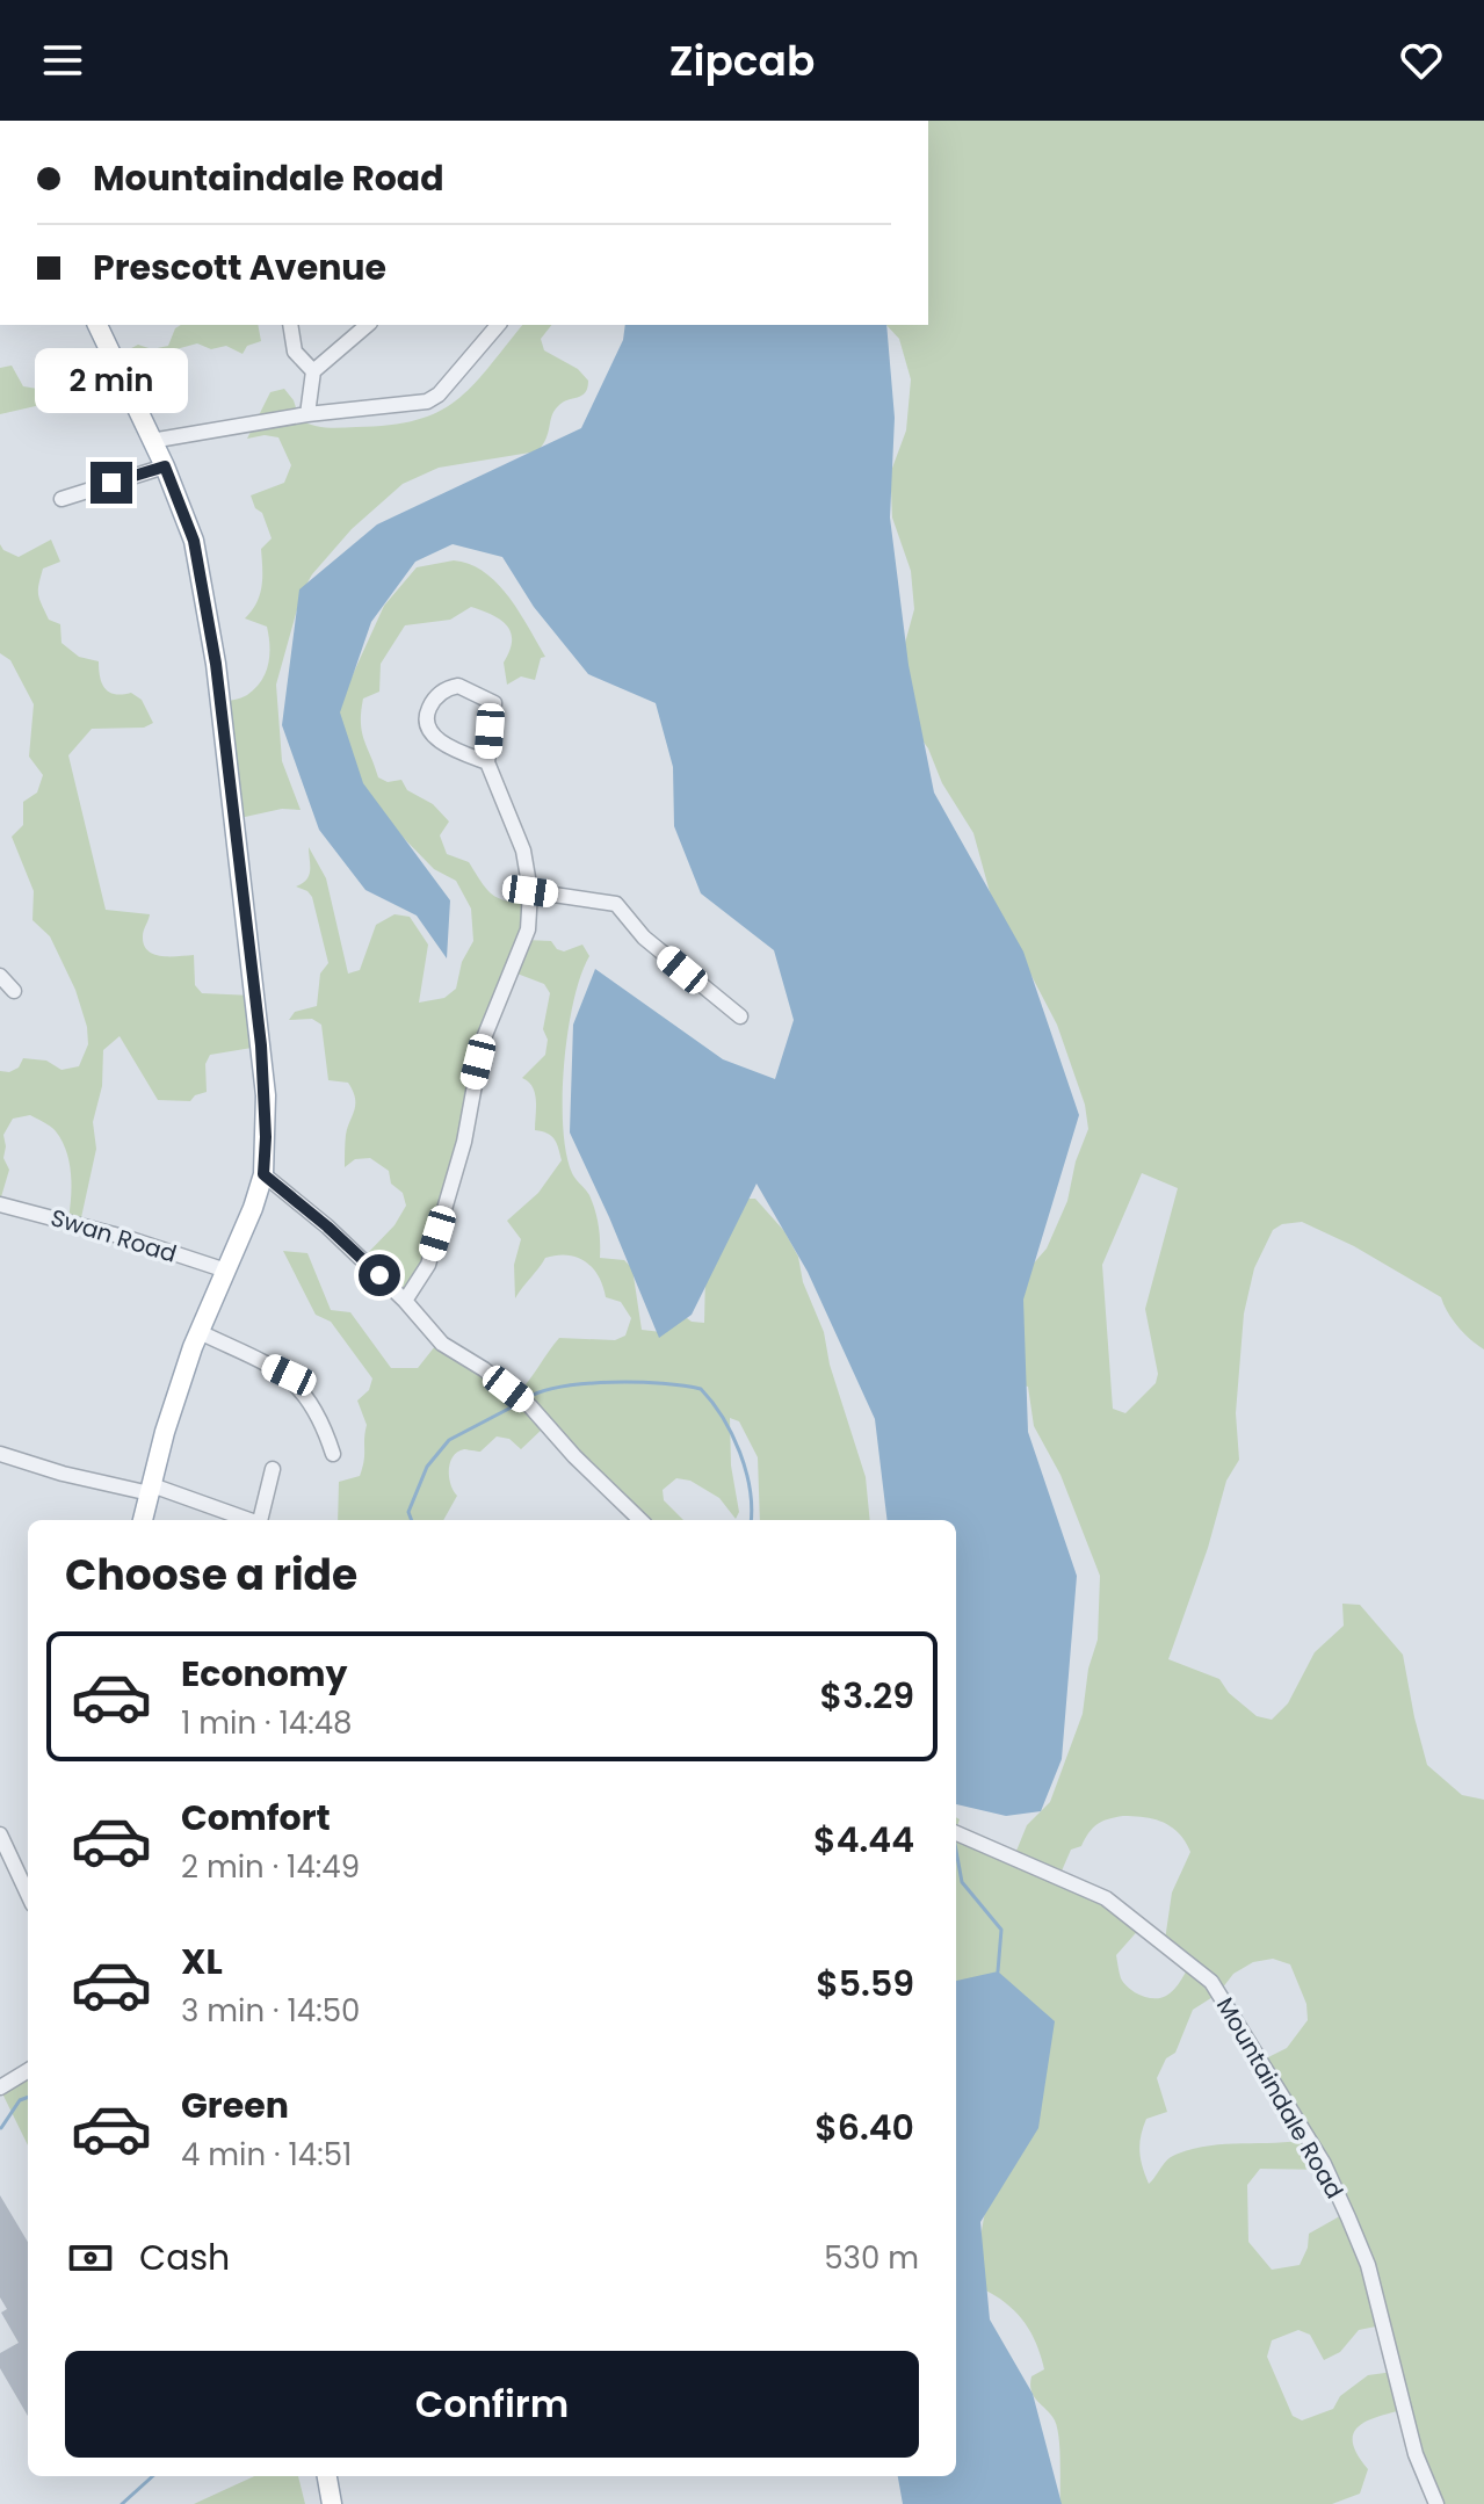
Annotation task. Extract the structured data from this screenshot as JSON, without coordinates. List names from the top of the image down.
{
  "streets": {
    "street": ["Swan Road", "Mountaindale Road"]
  },
  "page": {
    "header": "Zipcab",
    "banner": ["Mountaindale Road", "Prescott Avenue"],
    "bubble": "2 min",
    "heading": "Choose a ride",
    "list": [
      {
        "name": "Economy",
        "note": "1 min · 14:48",
        "value": "$3.29"
      },
      {
        "name": "Comfort",
        "note": "2 min · 14:49",
        "value": "$4.44"
      },
      {
        "name": "XL",
        "note": "3 min · 14:50",
        "value": "$5.59"
      },
      {
        "name": "Green",
        "note": "4 min · 14:51",
        "value": "$6.40"
      }
    ],
    "pay": ["Cash", "530 m"],
    "buttons": "Confirm"
  }
}
